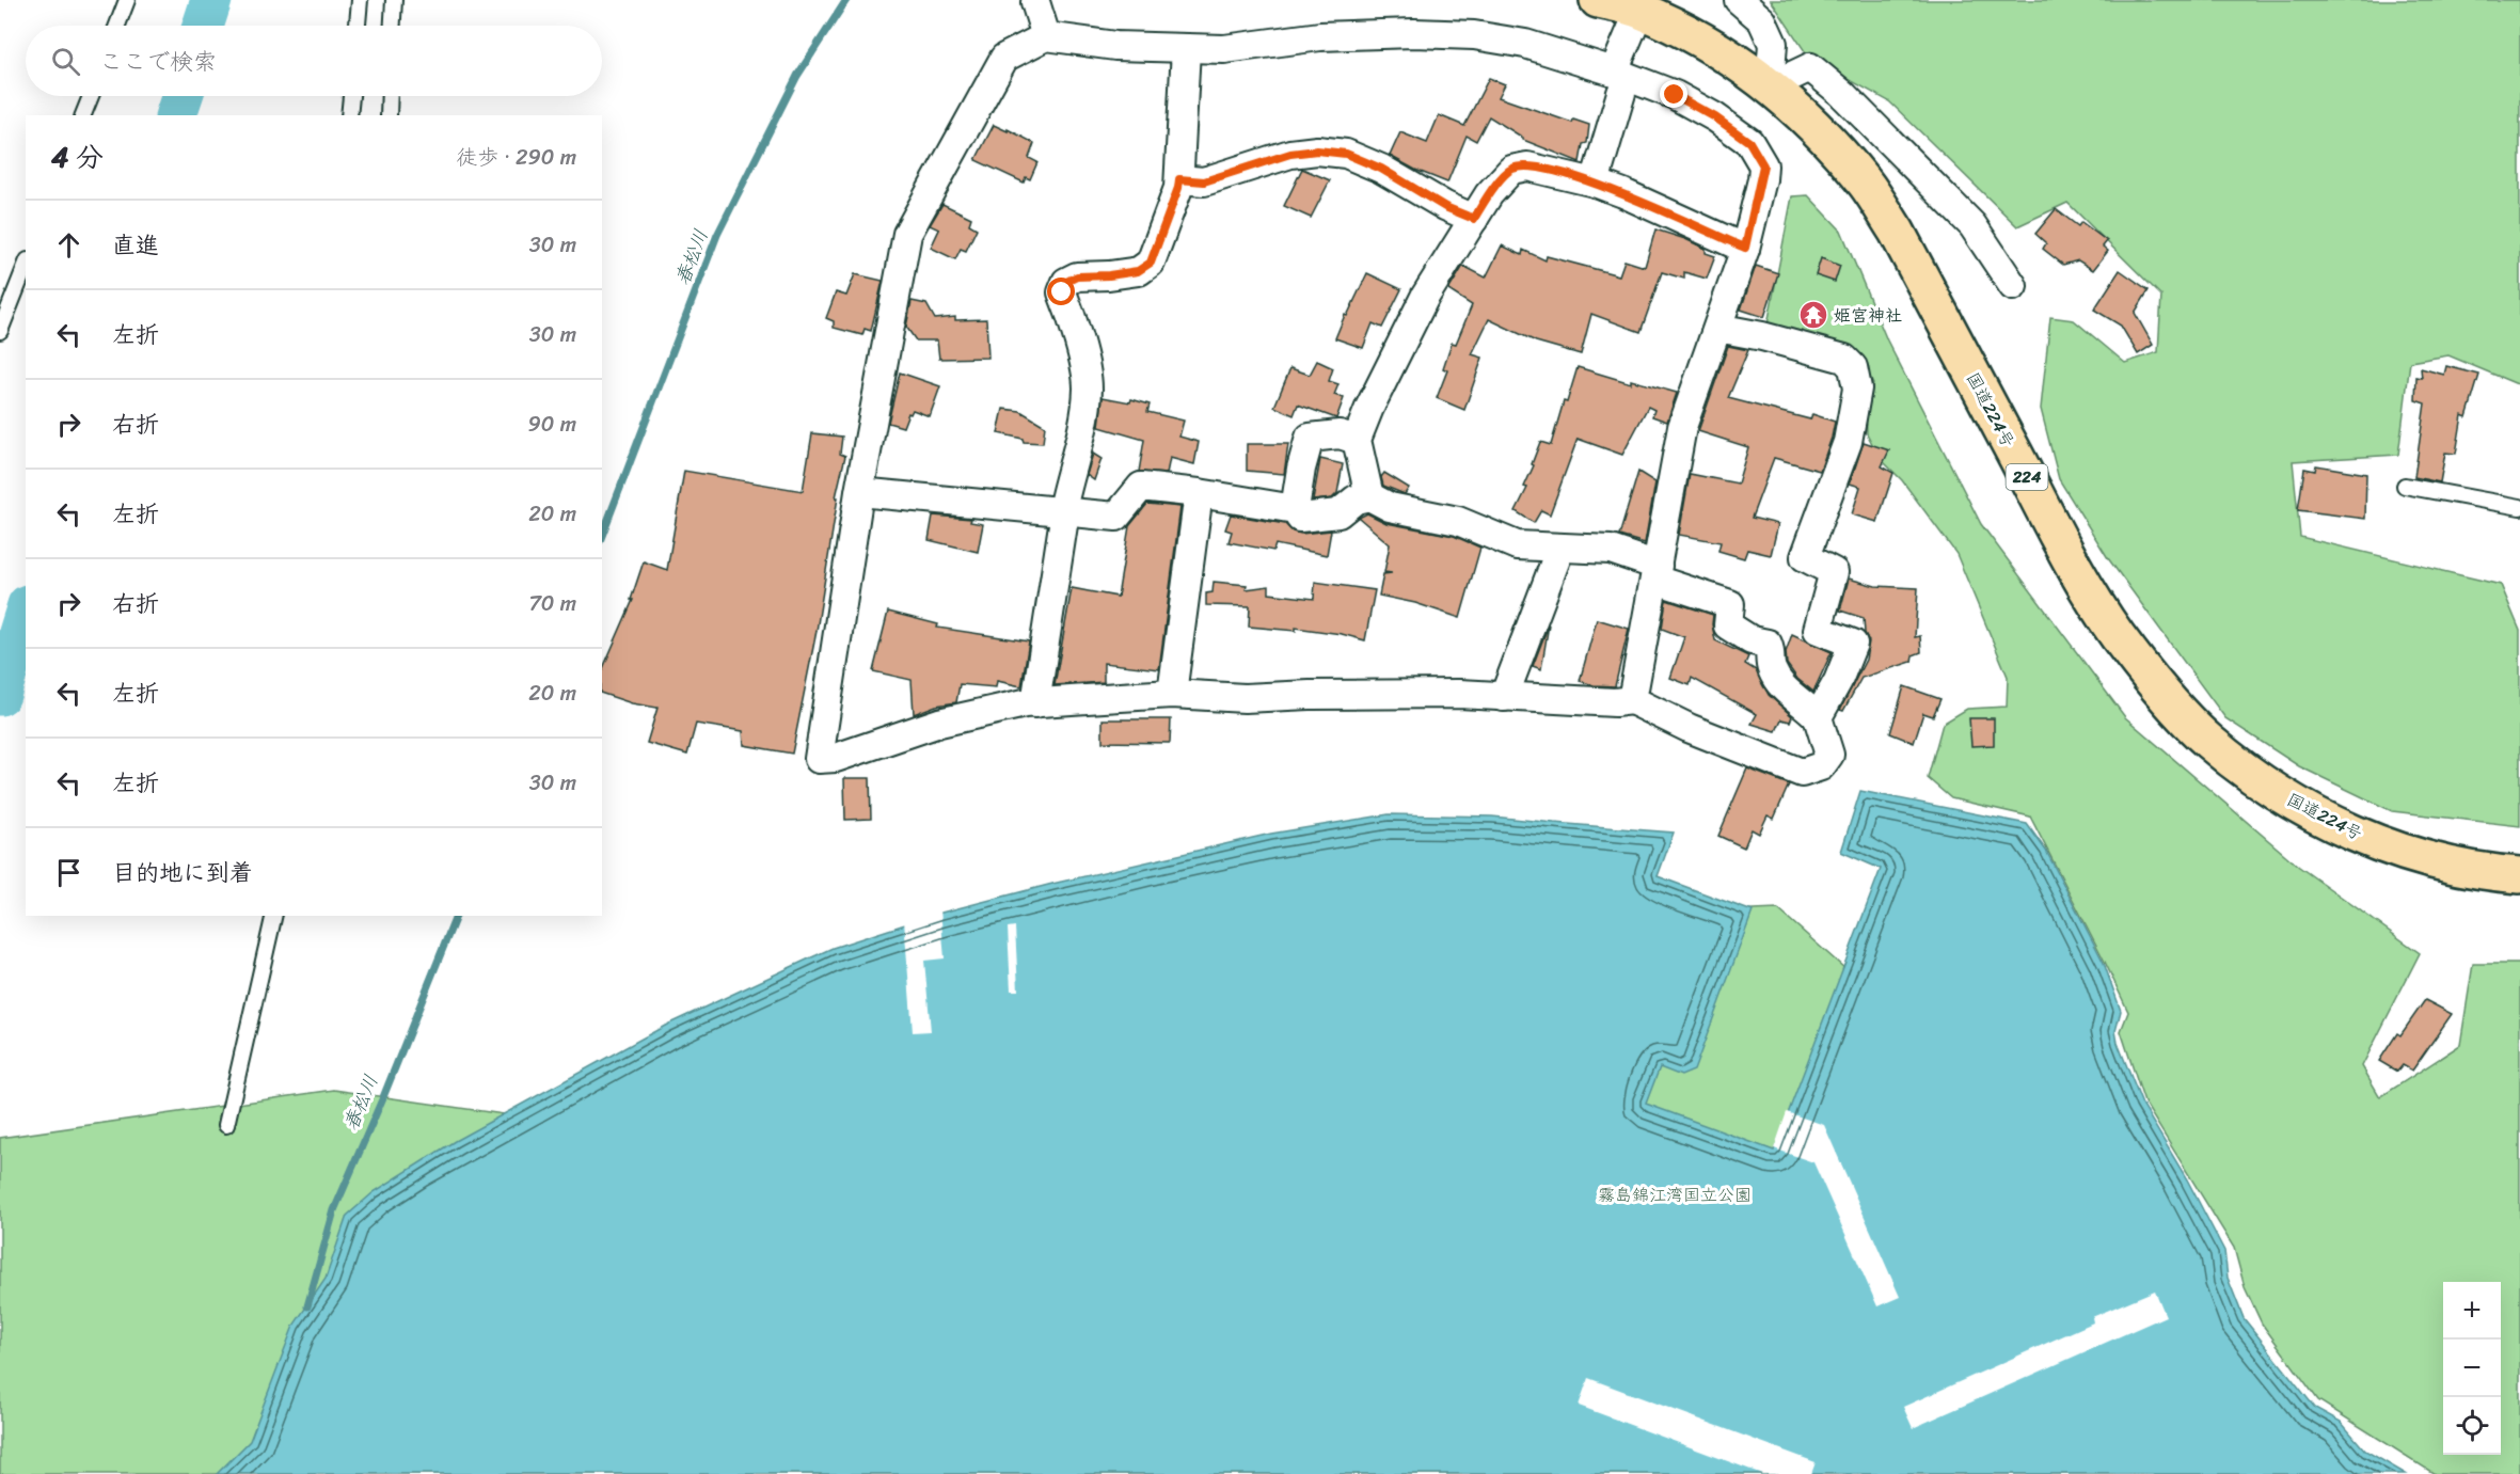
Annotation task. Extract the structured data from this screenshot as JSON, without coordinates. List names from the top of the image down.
{
  "streets": {
    "highway": ["国道224号", "224"]
  },
  "water": ["春松川"],
  "parks": ["霧島錦江湾国立公園"],
  "places": {
    "temple": ["姫宮神社"]
  },
  "page": {
    "search": "ここで検索",
    "heading": ["4 分", "徒歩 · 290 m"],
    "list": [
      ["直進", "30 m"],
      ["左折", "30 m"],
      ["右折", "90 m"],
      ["左折", "20 m"],
      ["右折", "70 m"],
      ["左折", "20 m"],
      ["左折", "30 m"],
      "目的地に到着"
    ],
    "map_buttons": ["+", "−"]
  }
}
